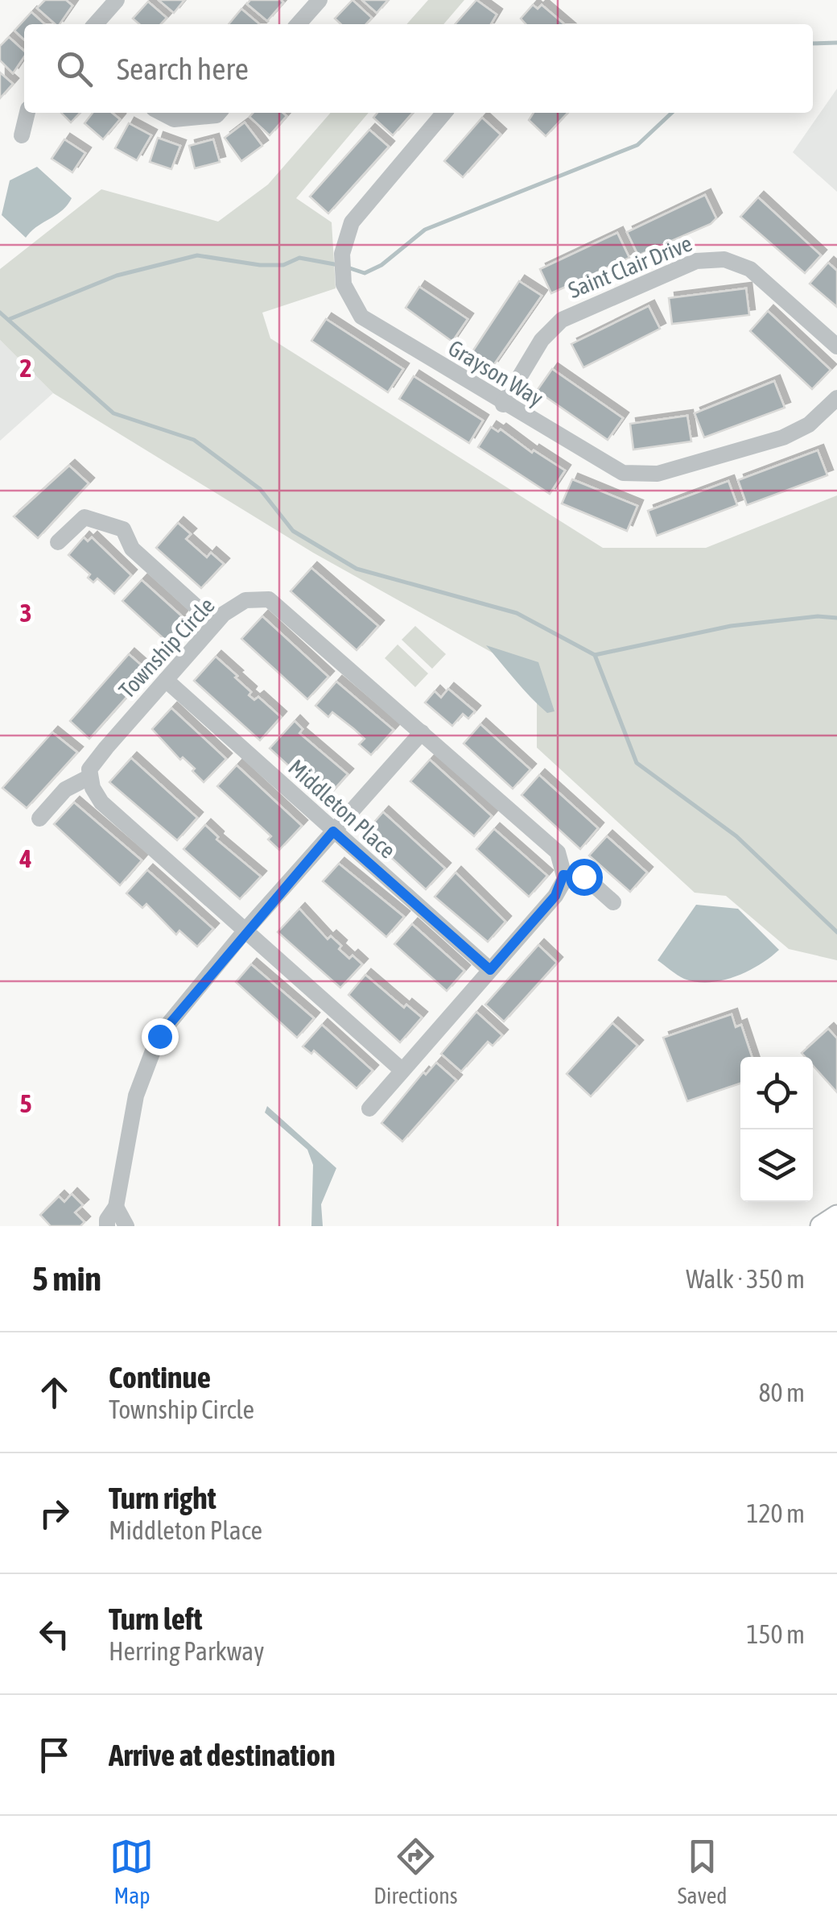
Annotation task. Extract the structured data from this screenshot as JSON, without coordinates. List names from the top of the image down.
{
  "streets": {
    "street": [
      "Saint Clair Drive",
      "Grayson Way",
      "Township Circle",
      "Middleton Place"
    ]
  },
  "crossings": [
    ["Saint Clair Drive", "Grayson Way"],
    ["Township Circle", "Middleton Place"]
  ],
  "page": {
    "search": "Search here",
    "heading": ["5 min", "Walk · 350 m"],
    "list": [
      ["Continue", "Township Circle", "80 m"],
      ["Turn right", "Middleton Place", "120 m"],
      ["Turn left", "Herring Parkway", "150 m"],
      "Arrive at destination"
    ],
    "nav": ["Map", "Directions", "Saved"]
  },
  "grid": {
    "rows": [
      "2",
      "3",
      "4",
      "5"
    ]
  }
}
